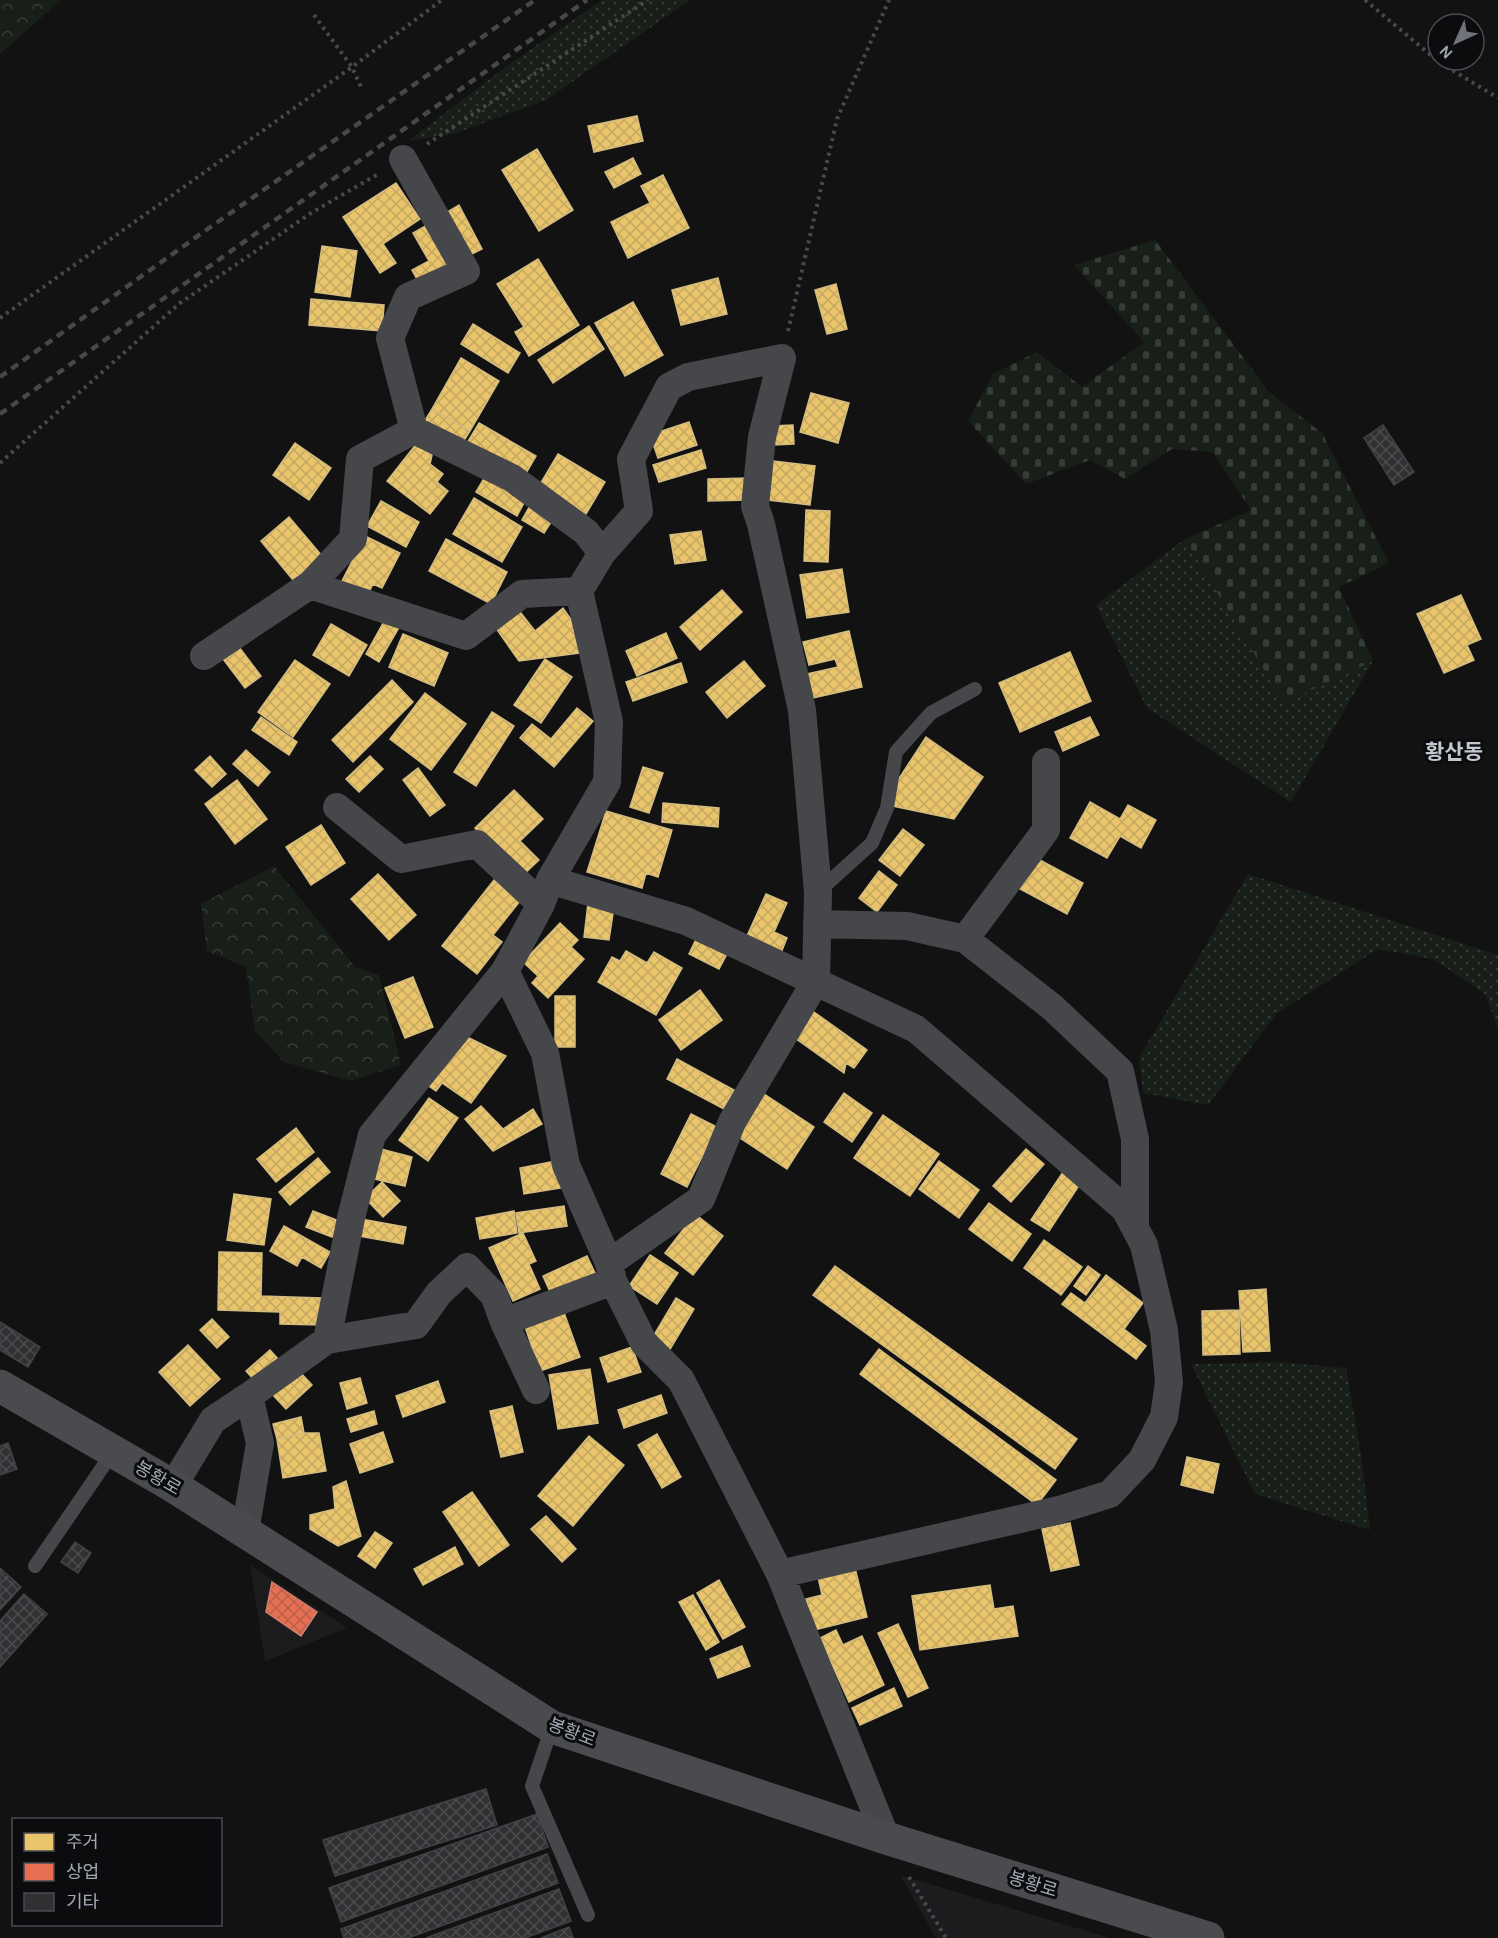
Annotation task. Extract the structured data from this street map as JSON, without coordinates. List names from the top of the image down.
{
  "streets": {
    "street": ["봉황로"]
  },
  "districts": ["황산동"],
  "legend": ["주거", "상업", "기타"],
  "north": "bottom left"
}
